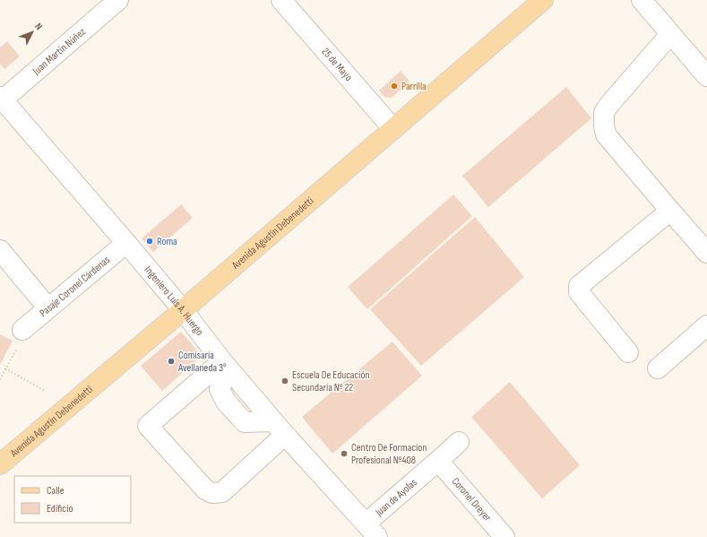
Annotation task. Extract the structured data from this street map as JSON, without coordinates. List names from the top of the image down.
{
  "streets": {
    "main road": ["Avenida Agustín Debenedetti"],
    "street": [
      "Juan Martín Núñez",
      "25 de Mayo",
      "Pasaje Coronel Cárdenas",
      "Ingeniero Luis A. Huergo",
      "Juan de Ayolas",
      "Coronel Dreyer"
    ]
  },
  "crossings": [
    ["Juan Martín Núñez", "Ingeniero Luis A. Huergo"],
    ["25 de Mayo", "Avenida Agustín Debenedetti"],
    ["Avenida Agustín Debenedetti", "Ingeniero Luis A. Huergo"],
    ["Pasaje Coronel Cárdenas", "Ingeniero Luis A. Huergo"],
    ["Ingeniero Luis A. Huergo", "Juan de Ayolas"],
    ["Juan de Ayolas", "Coronel Dreyer"]
  ],
  "places": [
    "Parrilla",
    "Roma",
    "Comisaría Avellaneda 3°",
    "Escuela De Educación Secundaria Nº 22",
    "Centro De Formacion Profesional Nº408"
  ],
  "legend": ["Calle", "Edificio"],
  "north": "top right"
}
